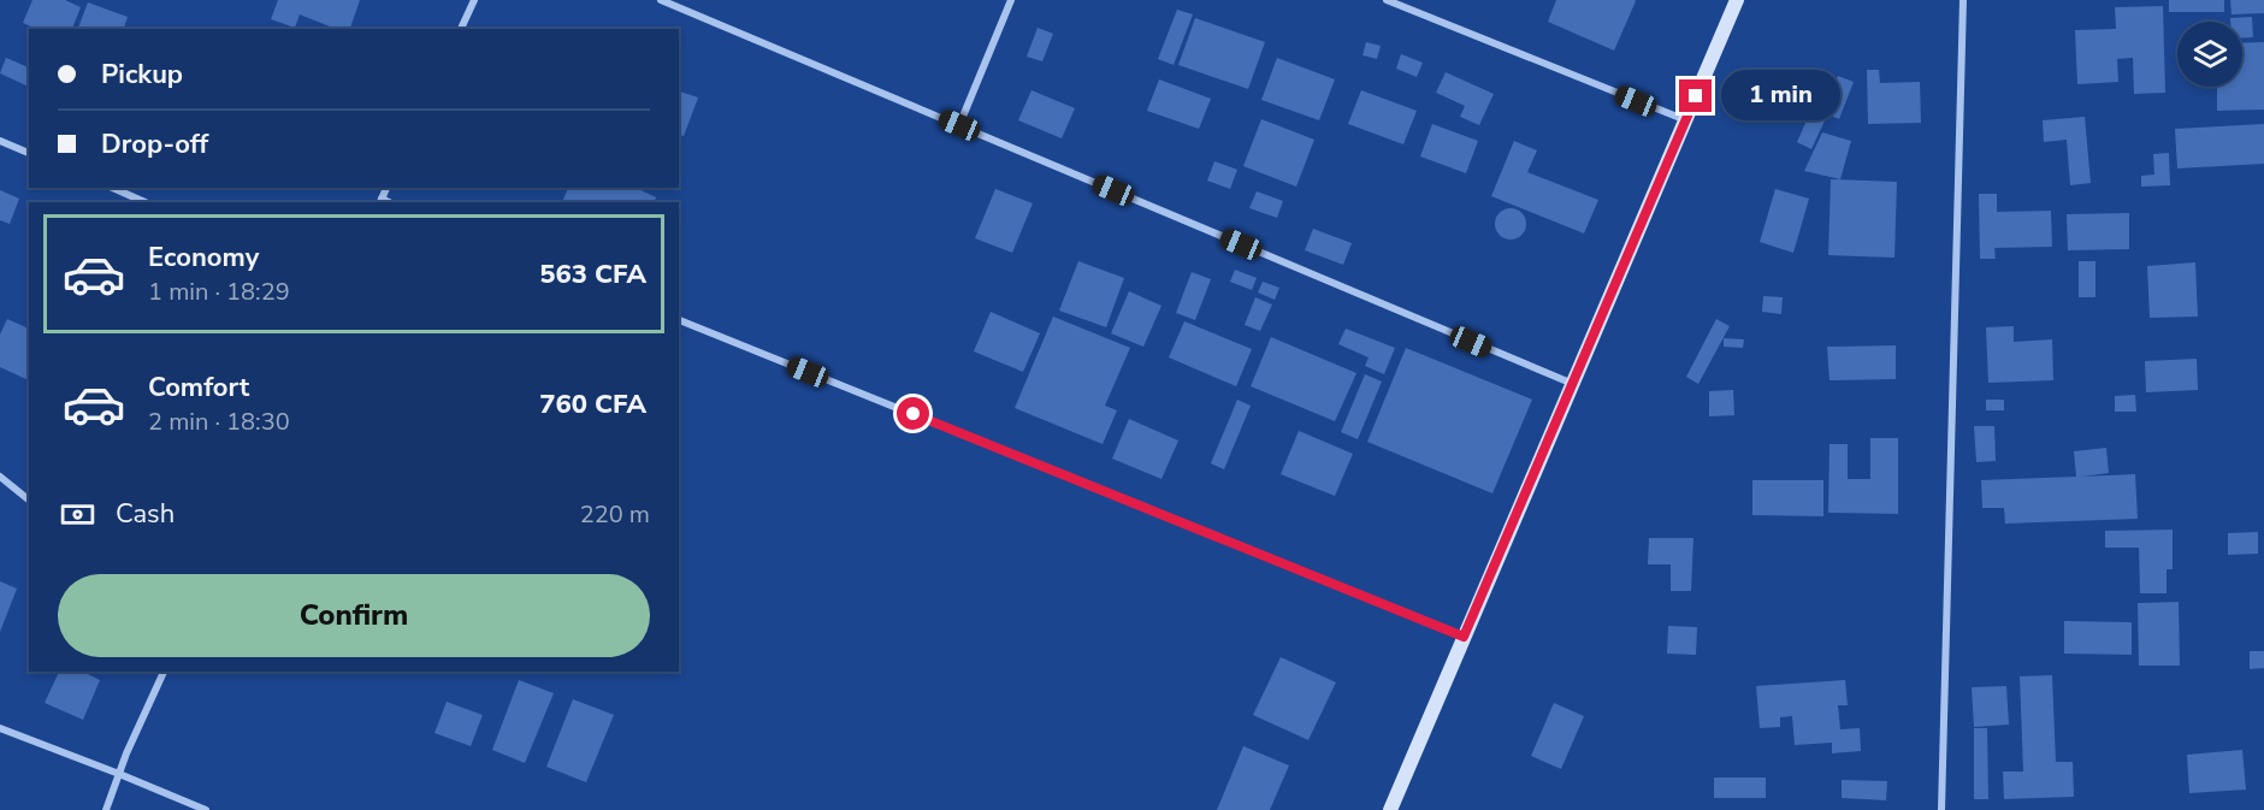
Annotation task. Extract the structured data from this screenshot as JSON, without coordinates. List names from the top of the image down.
{
  "page": {
    "banner": ["Pickup", "Drop-off"],
    "bubble": "1 min",
    "list": [
      {
        "name": "Economy",
        "note": "1 min · 18:29",
        "value": "563 CFA"
      },
      {
        "name": "Comfort",
        "note": "2 min · 18:30",
        "value": "760 CFA"
      }
    ],
    "pay": ["Cash", "220 m"],
    "buttons": "Confirm"
  }
}
